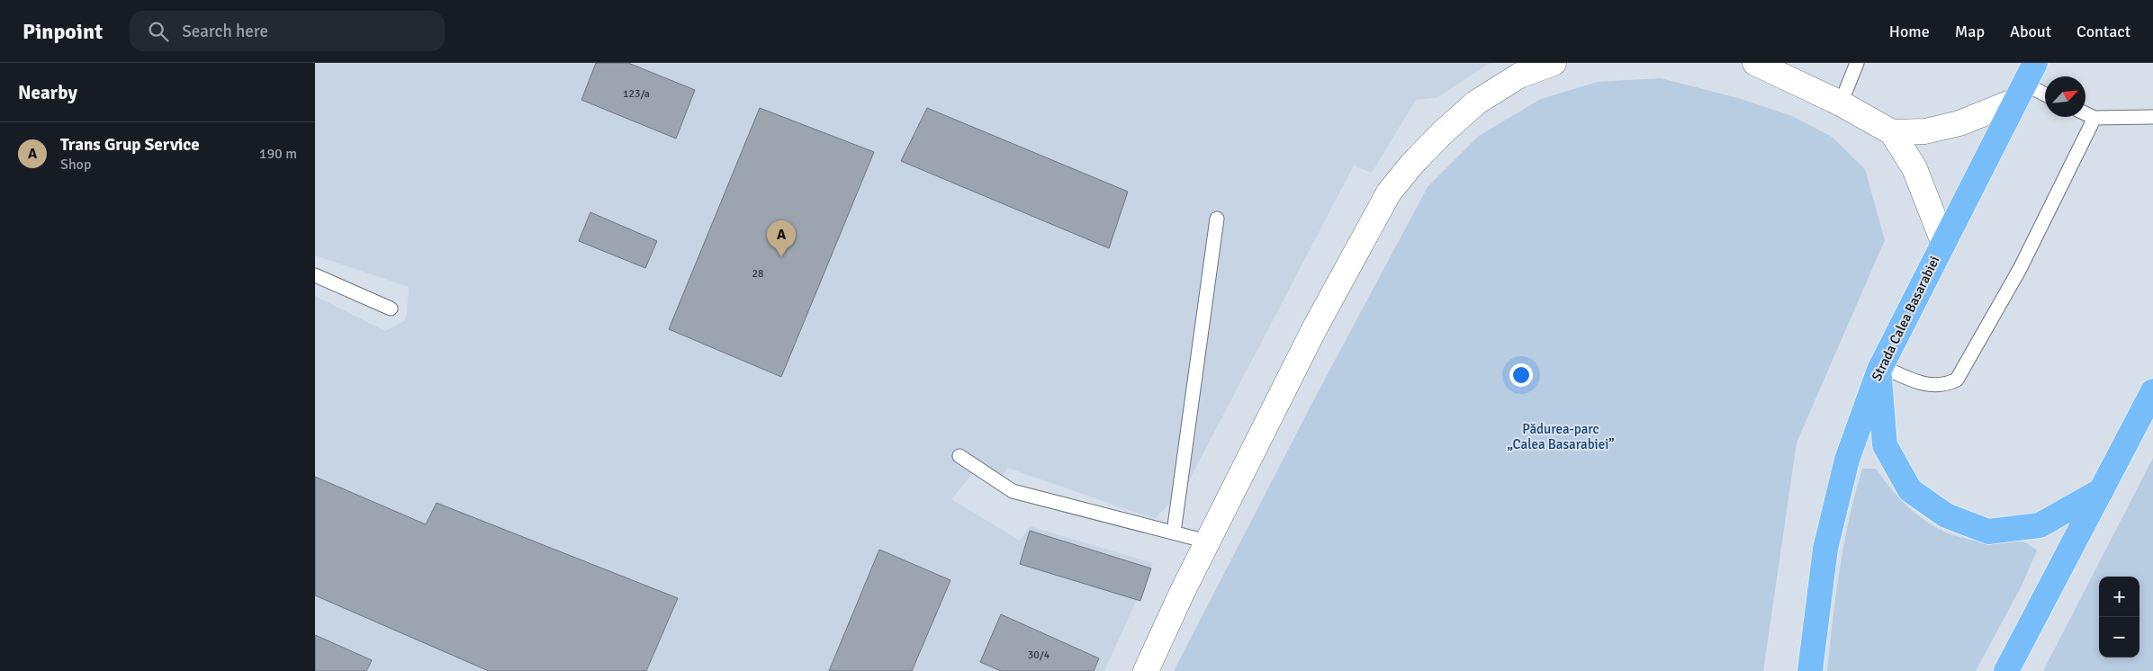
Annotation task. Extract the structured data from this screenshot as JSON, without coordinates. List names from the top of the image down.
{
  "streets": {
    "main road": ["Strada Calea Basarabiei"]
  },
  "parks": ["Pădurea-parc „Calea Basarabiei”"],
  "house_numbers": ["123/a", "28", "30/4"],
  "north": "top right",
  "page": {
    "header": "Pinpoint",
    "search": "Search here",
    "nav": [
      "Home",
      "Map",
      "About",
      "Contact"
    ],
    "heading": "Nearby",
    "list": [
      {
        "mark": "A",
        "name": "Trans Grup Service",
        "note": "Shop",
        "value": "190 m"
      }
    ],
    "pins": "A",
    "map_buttons": ["+", "−"]
  }
}
